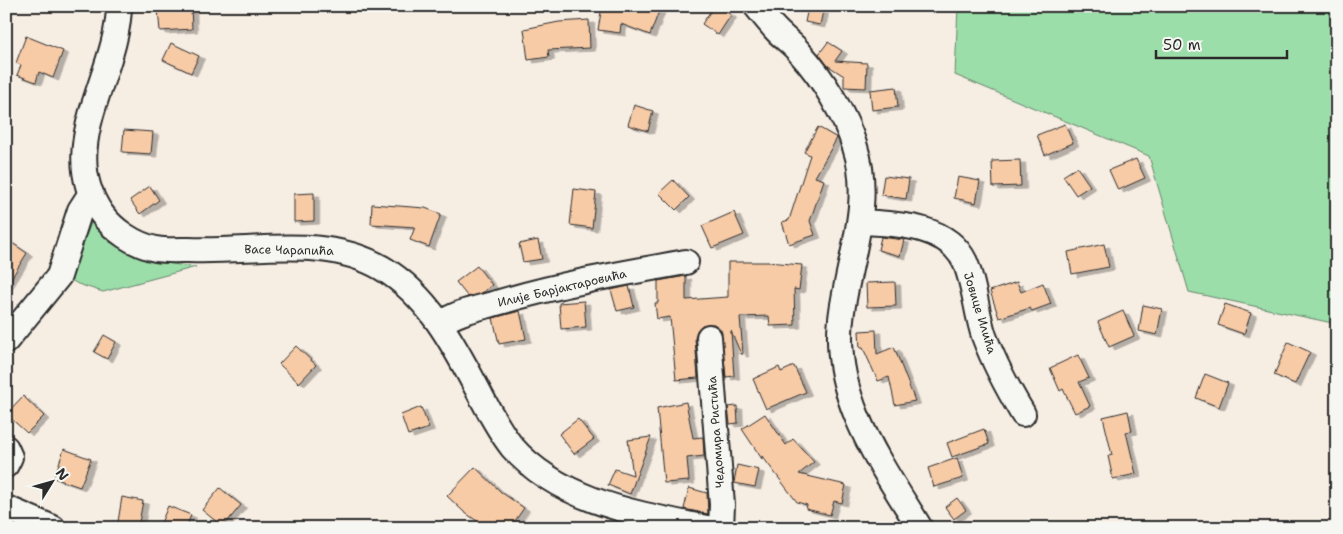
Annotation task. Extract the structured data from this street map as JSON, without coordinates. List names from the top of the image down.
{
  "streets": {
    "street": [
      "Васе Чарапића",
      "Илије Барјактаровића",
      "Јовице Илића",
      "Чедомира Ристића"
    ]
  },
  "crossings": [
    ["Васе Чарапића", "Илије Барјактаровића"]
  ],
  "scale_bar": "50 m",
  "north": "top right"
}
